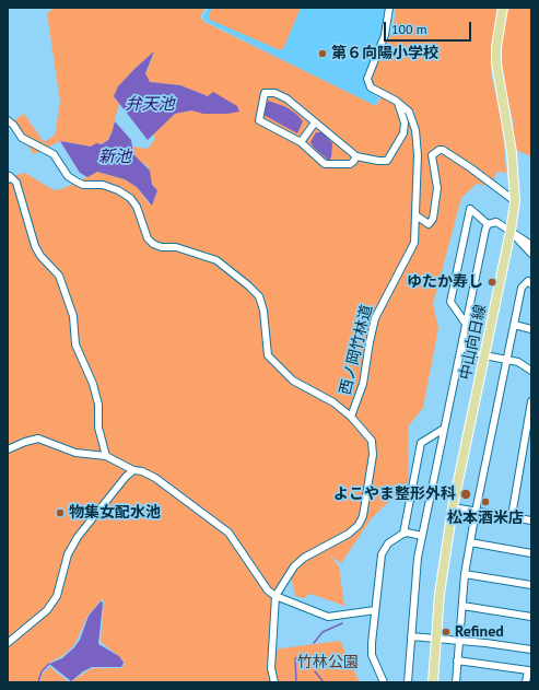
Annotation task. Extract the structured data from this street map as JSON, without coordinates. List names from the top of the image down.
{
  "streets": {
    "main road": ["中山向日線"],
    "street": ["西ノ岡竹林道"]
  },
  "water": ["弁天池", "新池"],
  "parks": ["竹林公園"],
  "places": [
    "第６向陽小学校",
    "ゆたか寿し",
    "よこやま整形外科",
    "松本酒米店",
    "物集女配水池",
    "Refined"
  ],
  "scale_bar": "100 m"
}
